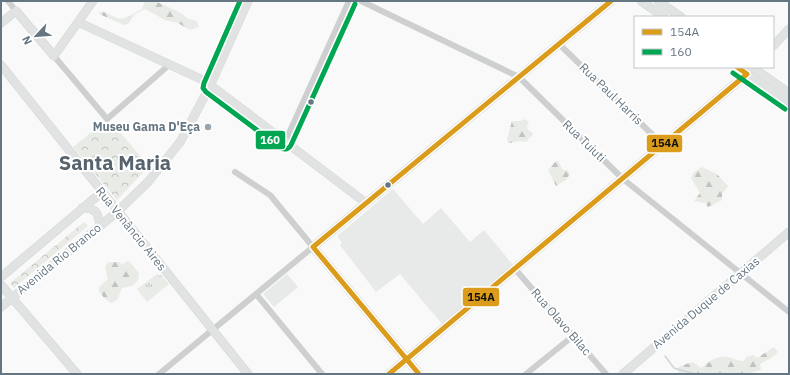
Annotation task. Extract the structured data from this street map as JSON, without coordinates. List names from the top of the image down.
{
  "streets": {
    "street": [
      "Rua Paul Harris",
      "Rua Tuiuti",
      "Rua Venâncio Aires",
      "Avenida Rio Branco",
      "Avenida Duque de Caxias",
      "Rua Olavo Bilac"
    ]
  },
  "crossings": [
    ["Rua Tuiuti", "Avenida Duque de Caxias"],
    ["Rua Venâncio Aires", "Avenida Rio Branco"]
  ],
  "districts": ["Santa Maria"],
  "places": ["Museu Gama D'Eça"],
  "lines": ["transit line 154A", "transit line 160"],
  "legend": ["154A", "160"],
  "north": "bottom left"
}
